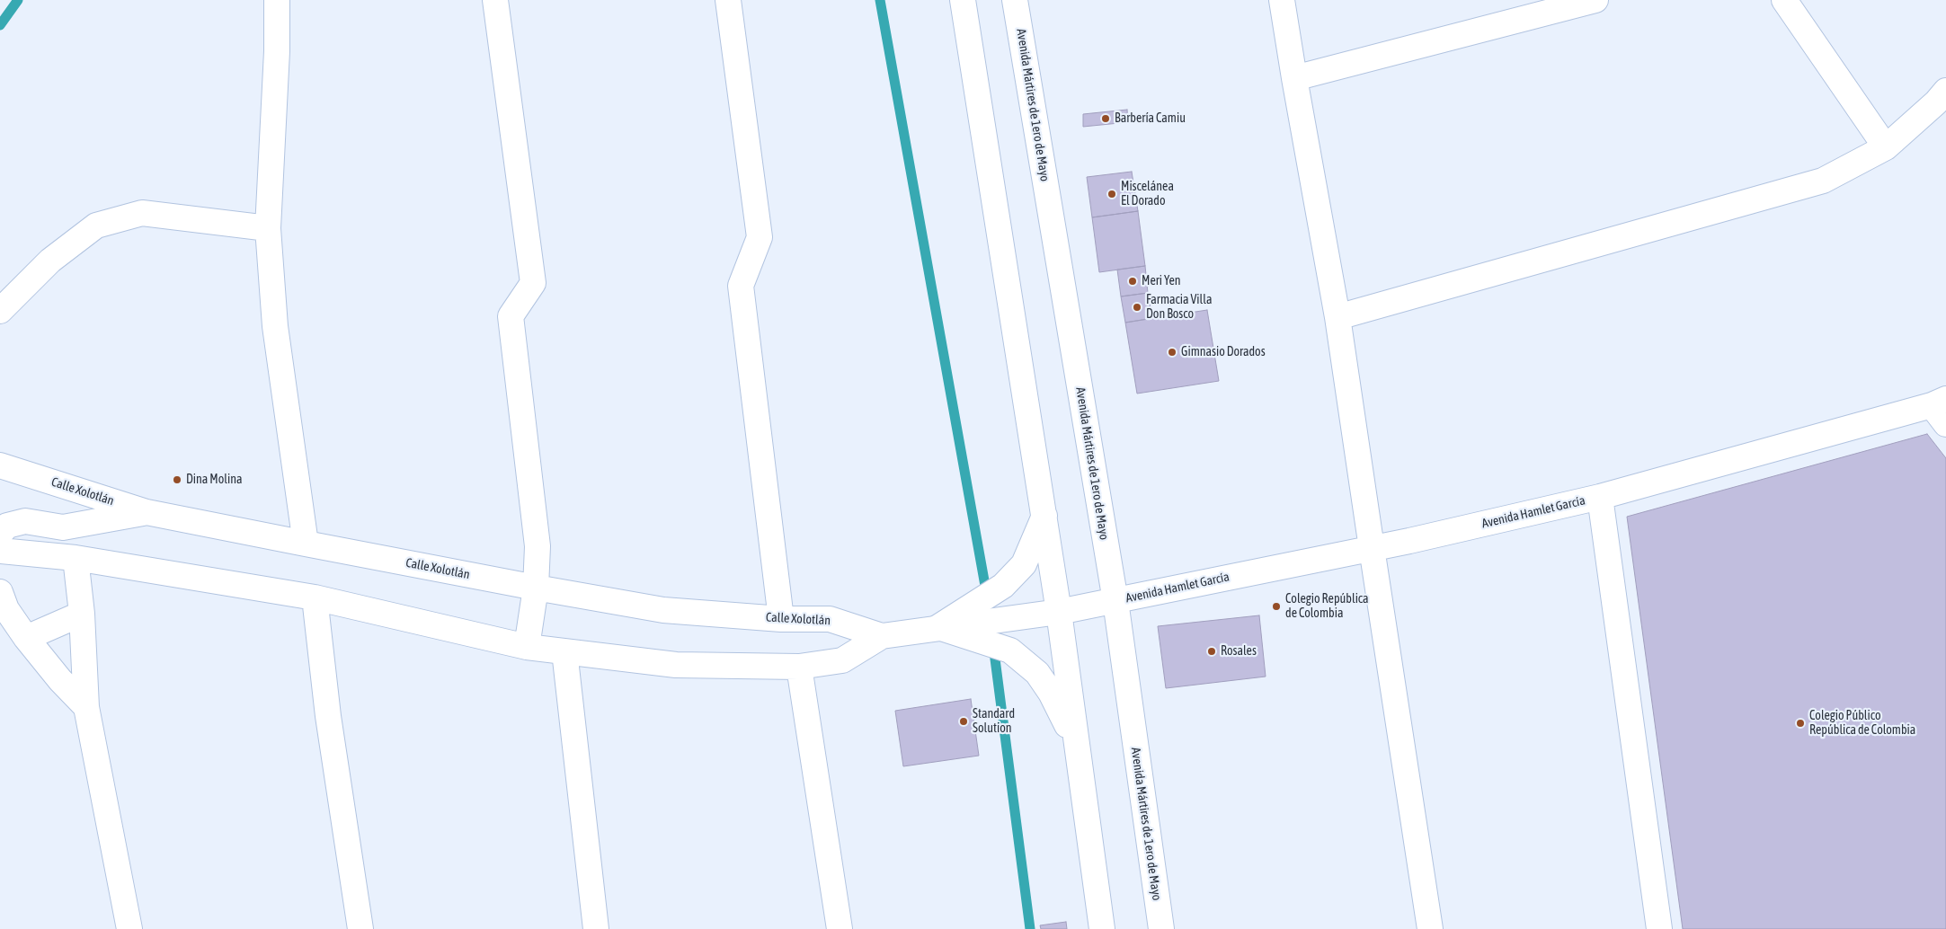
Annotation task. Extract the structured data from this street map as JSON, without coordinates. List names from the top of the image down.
{
  "streets": {
    "street": ["Avenida Mártires de 1ero de Mayo", "Calle Xolotlán", "Avenida Hamlet García"]
  },
  "crossings": [
    ["Avenida Mártires de 1ero de Mayo", "Avenida Hamlet García"]
  ],
  "places": [
    "Barbería Camiu",
    "Miscelánea El Dorado",
    "Meri Yen",
    "Farmacia Villa Don Bosco",
    "Gimnasio Dorados",
    "Dina Molina",
    "Colegio República de Colombia",
    "Rosales",
    "Standard Solution",
    "Colegio Público República de Colombia"
  ]
}
